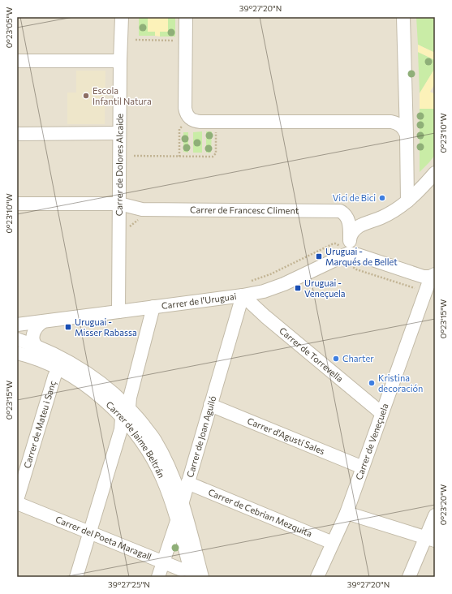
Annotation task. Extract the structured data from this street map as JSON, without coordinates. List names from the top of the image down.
{
  "streets": {
    "street": [
      "Carrer de Dolores Alcaide",
      "Carrer de Francesc Climent",
      "Carrer de l'Uruguai",
      "Carrer de Torrevella",
      "Carrer de Mateu i Sanç",
      "Carrer de Joan Aguiló",
      "Carrer d'Agustí Sales",
      "Carrer de Jaime Beltrán",
      "Carrer de Veneçuela",
      "Carrer de Cebrian Mezquita",
      "Carrer del Poeta Maragall"
    ]
  },
  "crossings": [
    ["Carrer de Dolores Alcaide", "Carrer de Francesc Climent"],
    ["Carrer de Dolores Alcaide", "Carrer de l'Uruguai"],
    ["Carrer de Francesc Climent", "Carrer de l'Uruguai"],
    ["Carrer de l'Uruguai", "Carrer de Torrevella"],
    ["Carrer de l'Uruguai", "Carrer de Joan Aguiló"],
    ["Carrer de Torrevella", "Carrer de Joan Aguiló"],
    ["Carrer de Torrevella", "Carrer de Veneçuela"],
    ["Carrer de Mateu i Sanç", "Carrer de Jaime Beltrán"],
    ["Carrer de Joan Aguiló", "Carrer d'Agustí Sales"],
    ["Carrer de Joan Aguiló", "Carrer de Jaime Beltrán"],
    ["Carrer de Joan Aguiló", "Carrer de Cebrian Mezquita"],
    ["Carrer de Joan Aguiló", "Carrer del Poeta Maragall"],
    ["Carrer d'Agustí Sales", "Carrer de Veneçuela"],
    ["Carrer de Jaime Beltrán", "Carrer del Poeta Maragall"],
    ["Carrer de Veneçuela", "Carrer de Cebrian Mezquita"]
  ],
  "places": {
    "other": [
      "Escola Infantil Natura",
      "Vici de Bici",
      "Charter",
      "Kristina decoración"
    ],
    "transit": ["Uruguai - Marqués de Bellet", "Uruguai - Veneçuela", "Uruguai - Misser Rabassa"]
  },
  "coordinates": [
    "39°27'20\"N",
    "0°23'05\"W",
    "0°23'10\"W",
    "0°23'15\"W",
    "0°23'20\"W",
    "39°27'25\"N"
  ]
}
